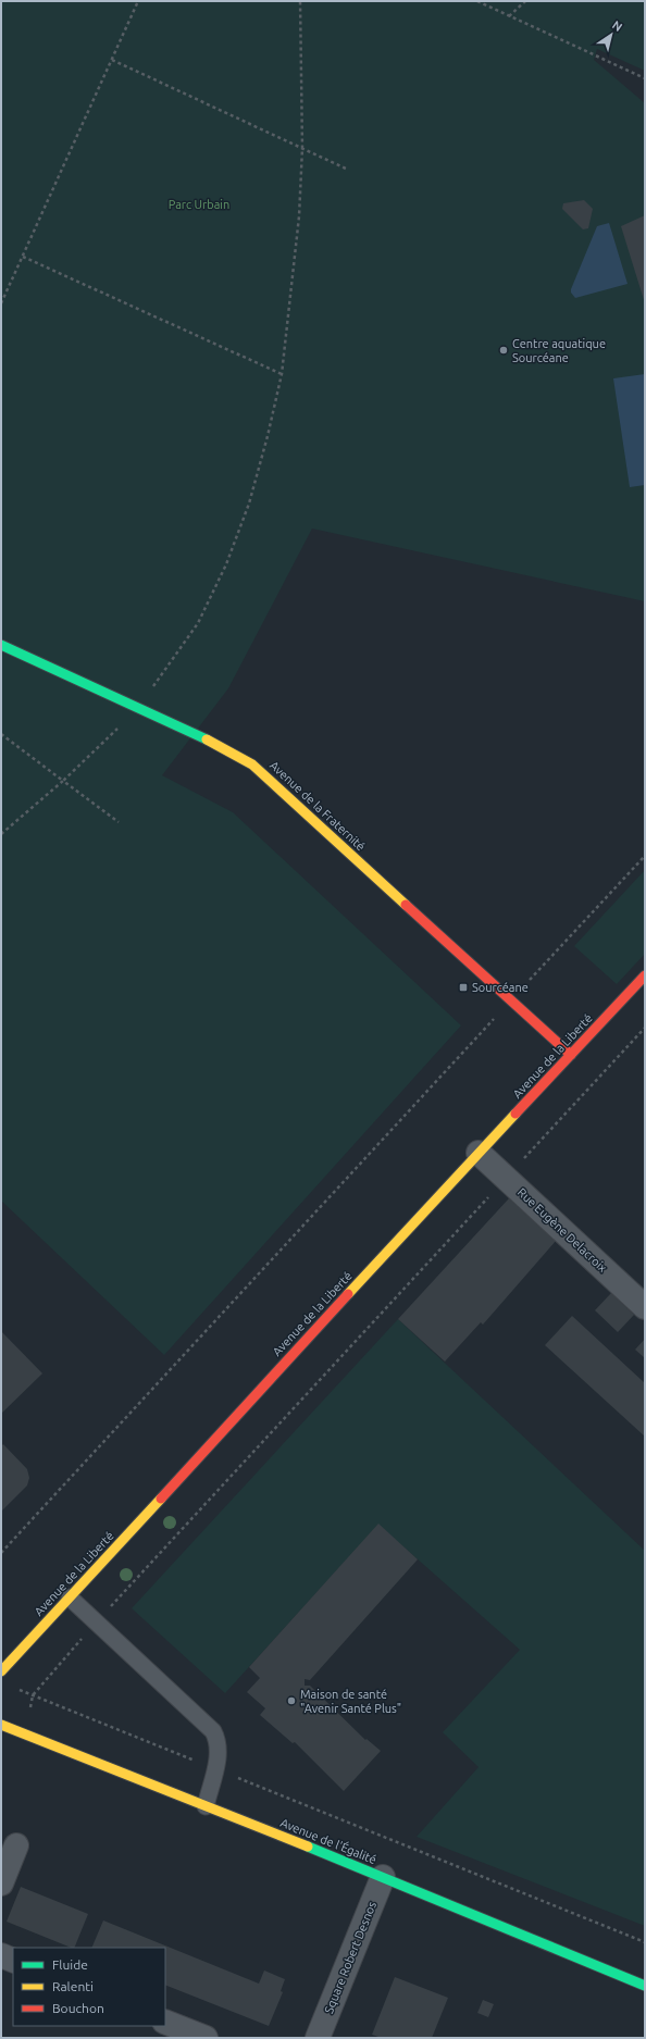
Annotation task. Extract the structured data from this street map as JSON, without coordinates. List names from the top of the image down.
{
  "streets": {
    "street": [
      "Avenue de la Fraternité",
      "Avenue de la Liberté",
      "Rue Eugène Delacroix",
      "Avenue de l'Égalité",
      "Square Robert Desnos"
    ]
  },
  "crossings": [
    ["Avenue de la Fraternité", "Avenue de la Liberté"],
    ["Avenue de la Liberté", "Rue Eugène Delacroix"],
    ["Avenue de l'Égalité", "Square Robert Desnos"]
  ],
  "parks": ["Parc Urbain"],
  "places": {
    "other": ["Centre aquatique Sourcéane", "Maison de santé \"Avenir Santé Plus\""],
    "transit": ["Sourcéane"]
  },
  "legend": ["Fluide", "Ralenti", "Bouchon"],
  "north": "top right"
}
